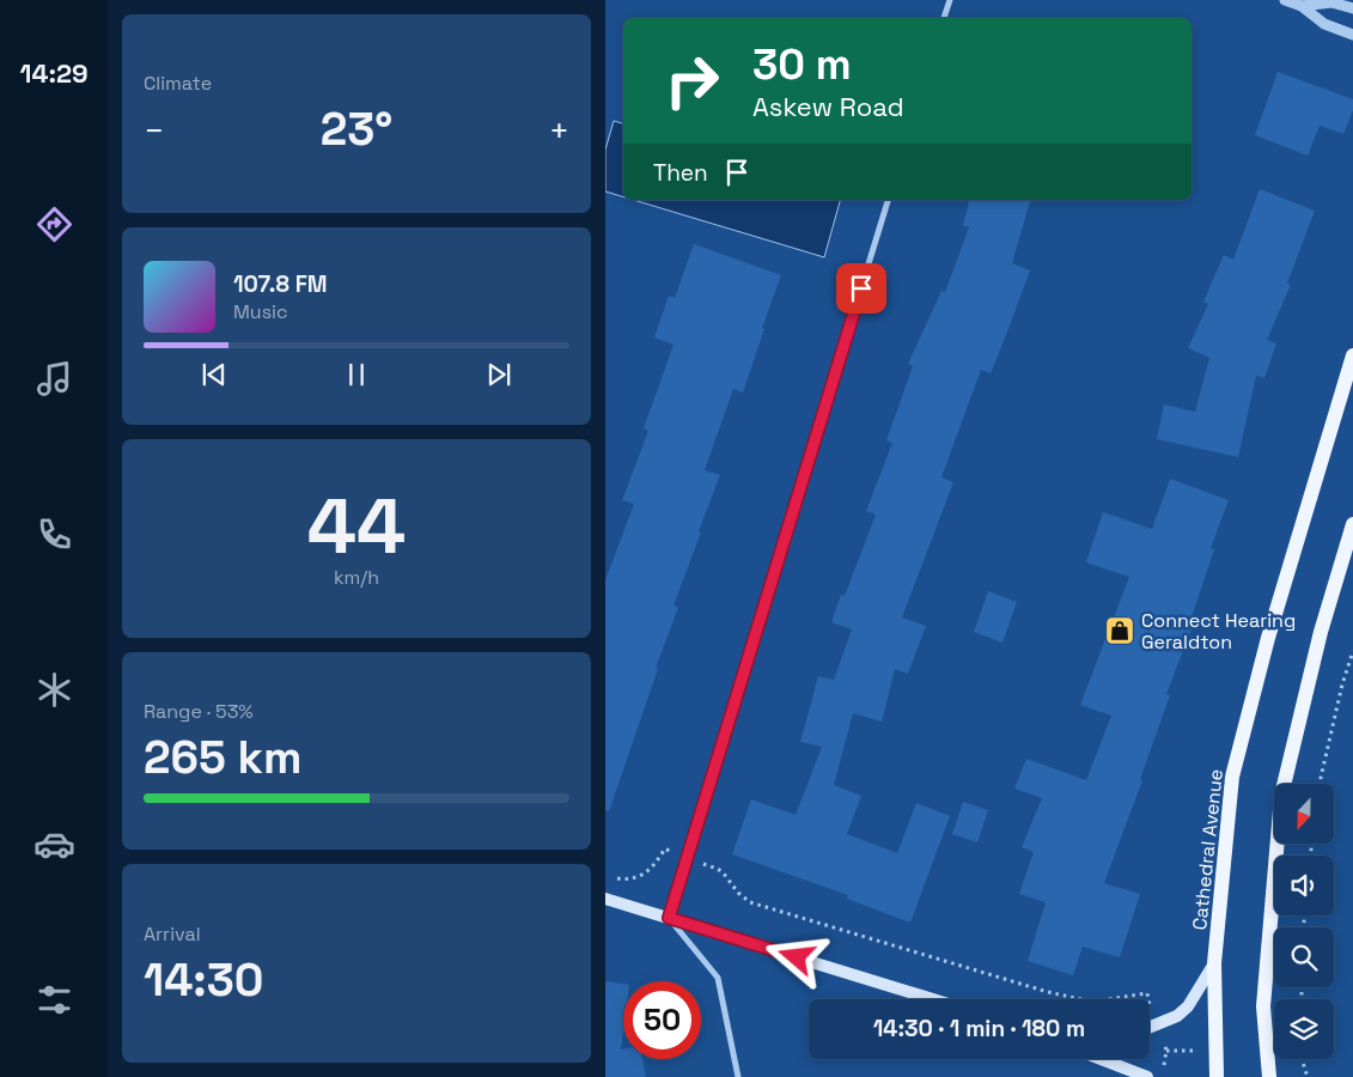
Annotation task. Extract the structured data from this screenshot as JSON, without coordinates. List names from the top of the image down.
{
  "streets": {
    "main road": ["Cathedral Avenue"]
  },
  "places": {
    "shop": ["Connect Hearing Geraldton"]
  },
  "north": "bottom",
  "page": {
    "tabs": "14:29",
    "tile": [
      "Climate",
      ["44", "km/h"],
      ["Range · 53%", "265 km"],
      ["Arrival", "14:30"]
    ],
    "turn": ["30 m", "Askew Road"],
    "heat": ["−", "23°", "+"],
    "then": "Then",
    "song": ["107.8 FM", "Music"],
    "limit": "50",
    "trip": "14:30 · 1 min · 180 m"
  }
}
